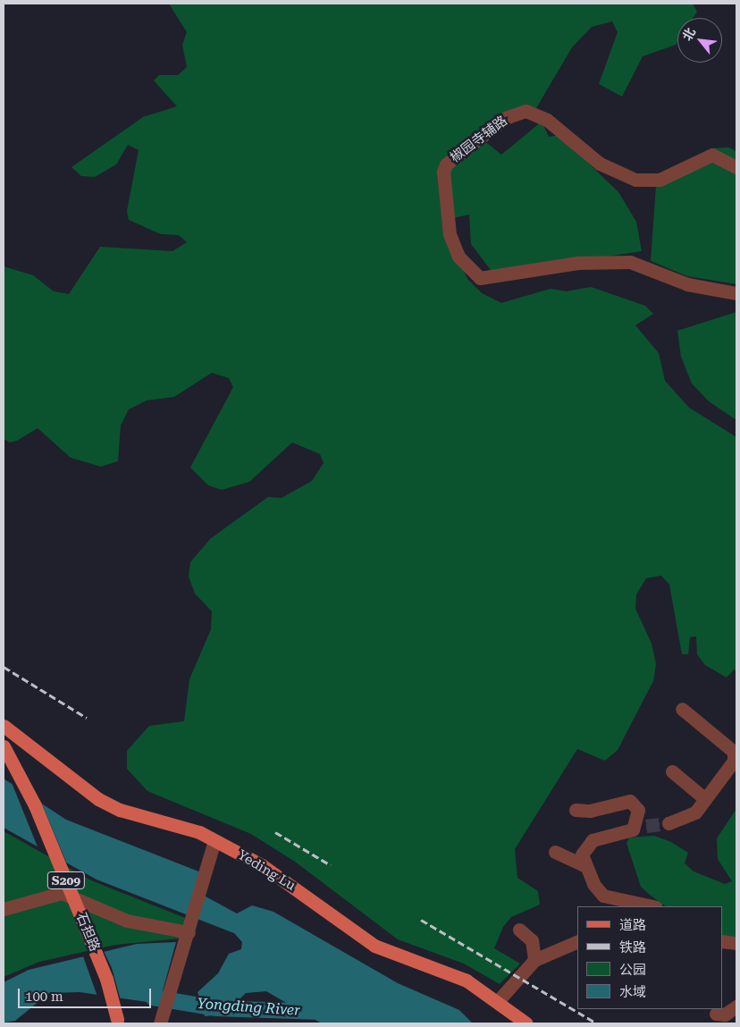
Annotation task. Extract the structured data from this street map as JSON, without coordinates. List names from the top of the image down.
{
  "streets": {
    "main road": ["Yeding Lu", "S209", "石担路"],
    "street": ["椒园寺辅路"]
  },
  "water": ["Yongding River"],
  "legend": [
    "道路",
    "铁路",
    "公园",
    "水域"
  ],
  "scale_bar": "100 m",
  "north": "top left"
}
